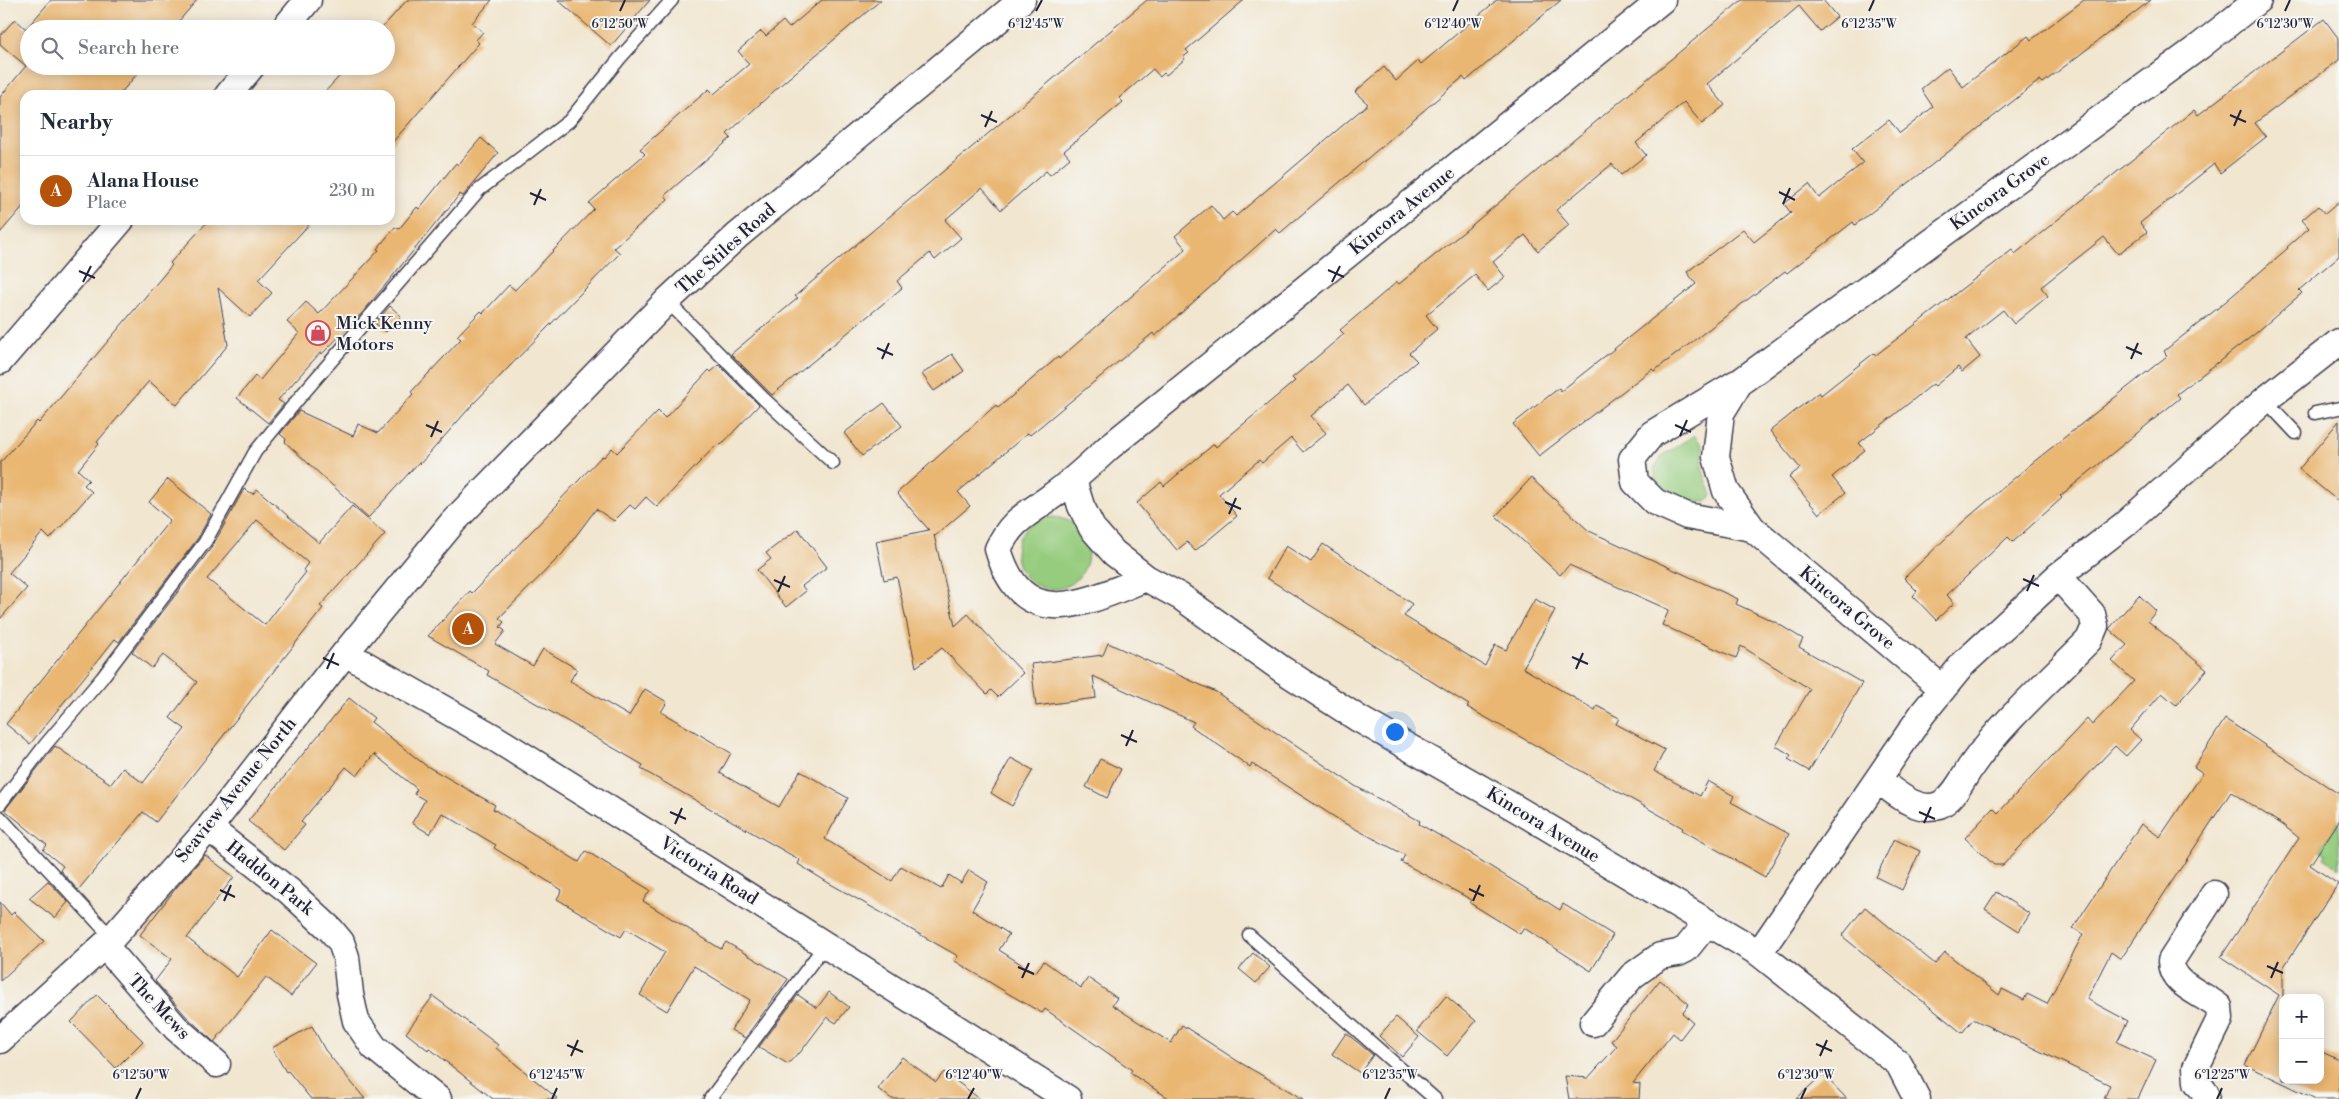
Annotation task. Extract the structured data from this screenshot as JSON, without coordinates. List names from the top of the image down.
{
  "streets": {
    "street": [
      "Kincora Grove",
      "Kincora Avenue",
      "The Stiles Road",
      "Seaview Avenue North",
      "Victoria Road",
      "Haddon Park",
      "The Mews"
    ]
  },
  "crossings": [
    ["The Stiles Road", "Seaview Avenue North"],
    ["Seaview Avenue North", "Victoria Road"],
    ["Seaview Avenue North", "Haddon Park"],
    ["Seaview Avenue North", "The Mews"]
  ],
  "places": {
    "shop": ["Mick Kenny Motors"]
  },
  "page": {
    "search": "Search here",
    "heading": "Nearby",
    "list": [
      {
        "mark": "A",
        "name": "Alana House",
        "note": "Place",
        "value": "230 m"
      }
    ],
    "pins": "A",
    "map_buttons": ["+", "−"]
  },
  "coordinates": [
    "6°12'50\"W",
    "6°12'45\"W",
    "6°12'40\"W",
    "6°12'35\"W",
    "6°12'30\"W",
    "6°12'25\"W"
  ]
}
